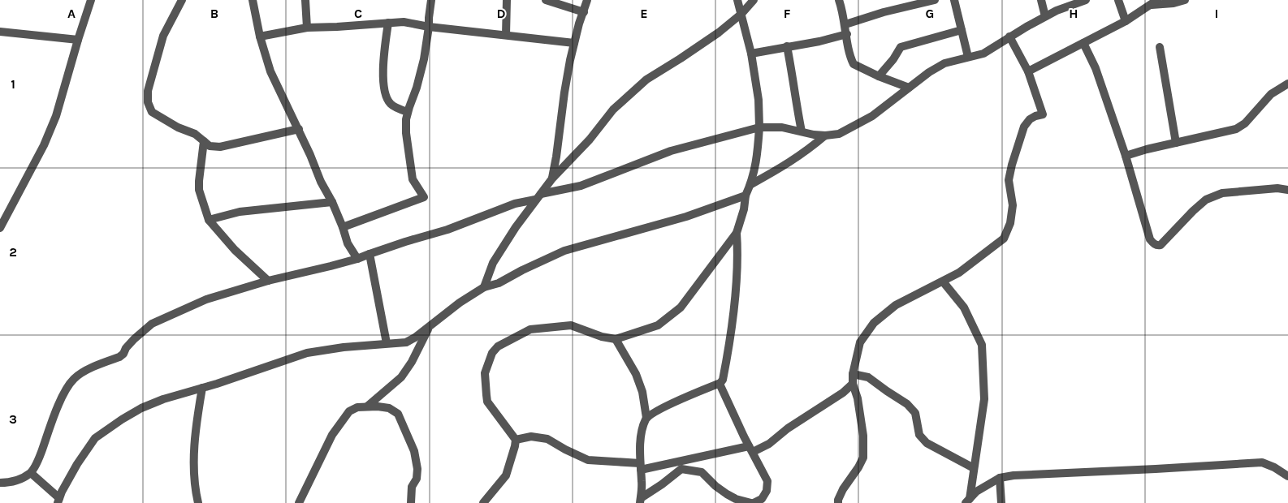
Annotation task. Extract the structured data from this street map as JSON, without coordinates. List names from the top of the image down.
{
  "grid": {
    "columns": [
      "A",
      "B",
      "C",
      "D",
      "E",
      "F",
      "G",
      "H",
      "I"
    ],
    "rows": ["1", "2", "3"]
  }
}
